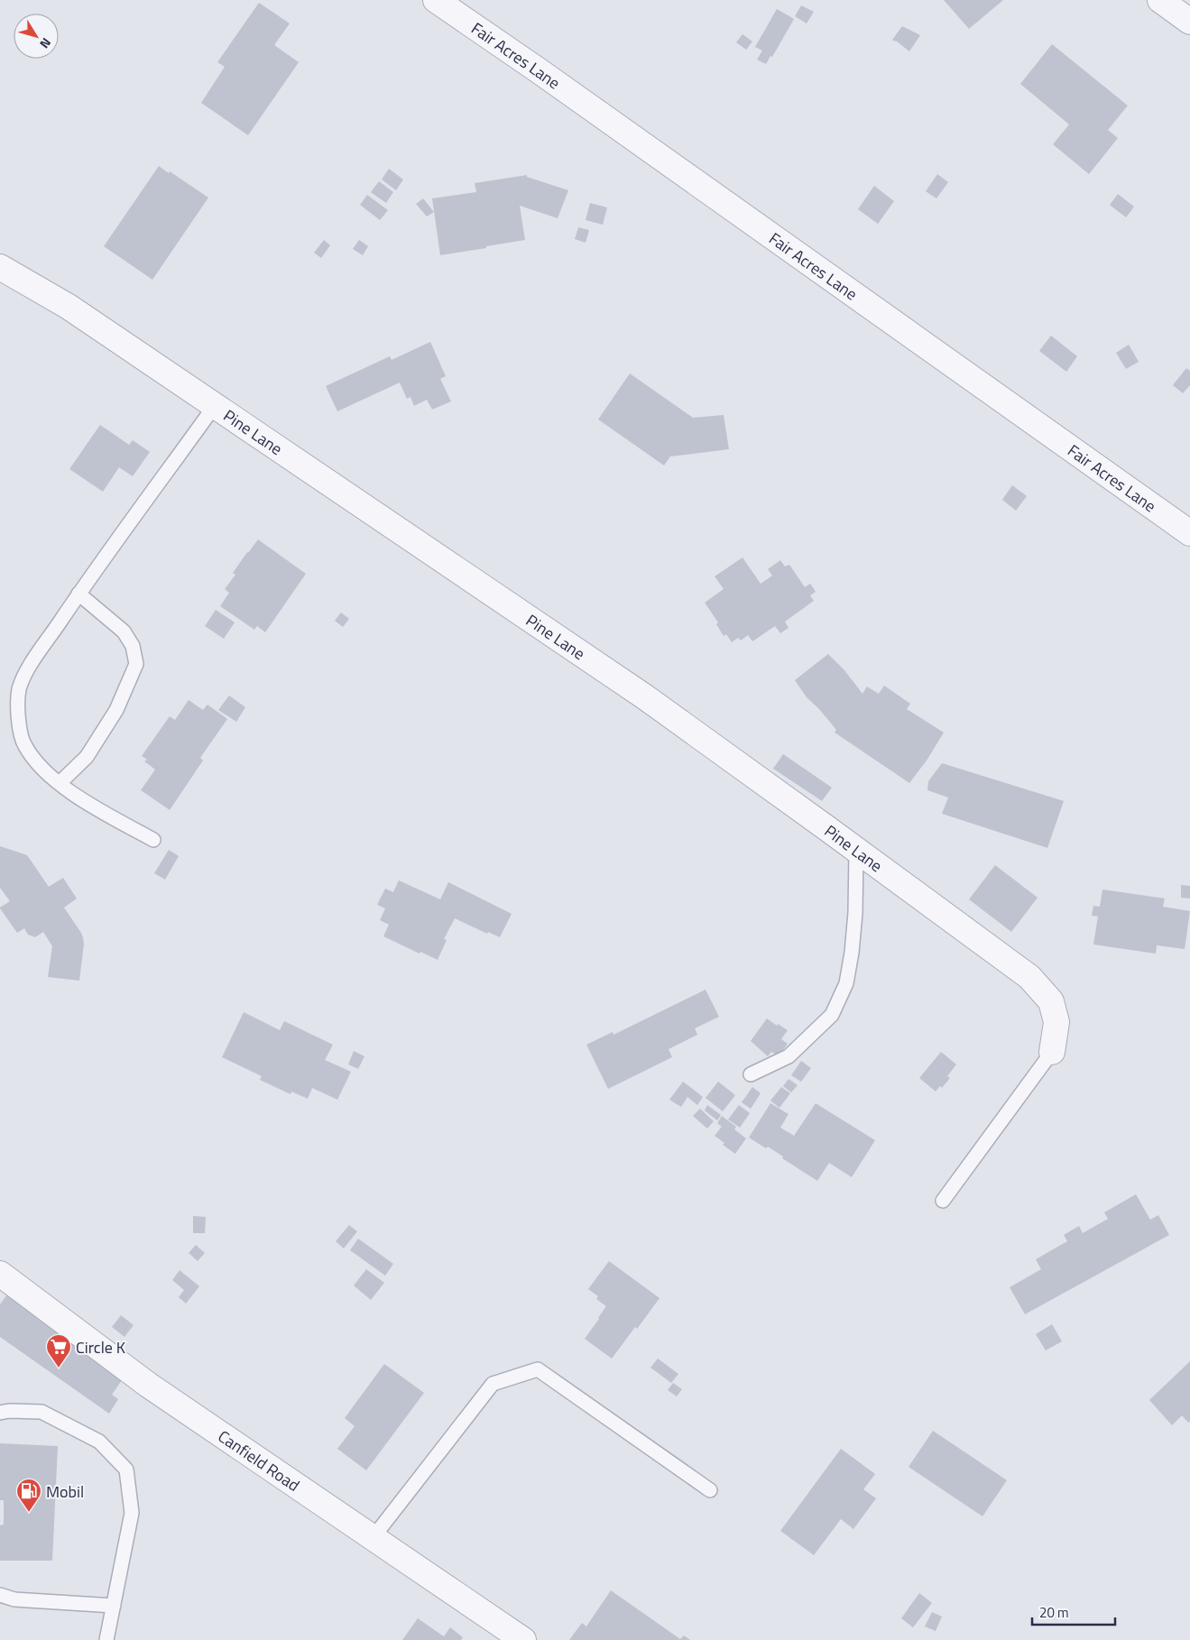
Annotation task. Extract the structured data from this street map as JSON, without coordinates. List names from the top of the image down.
{
  "streets": {
    "street": ["Fair Acres Lane", "Pine Lane", "Canfield Road"]
  },
  "places": {
    "supermarket": ["Circle K"],
    "fuel station": ["Mobil"]
  },
  "scale_bar": "20 m",
  "north": "bottom right"
}
